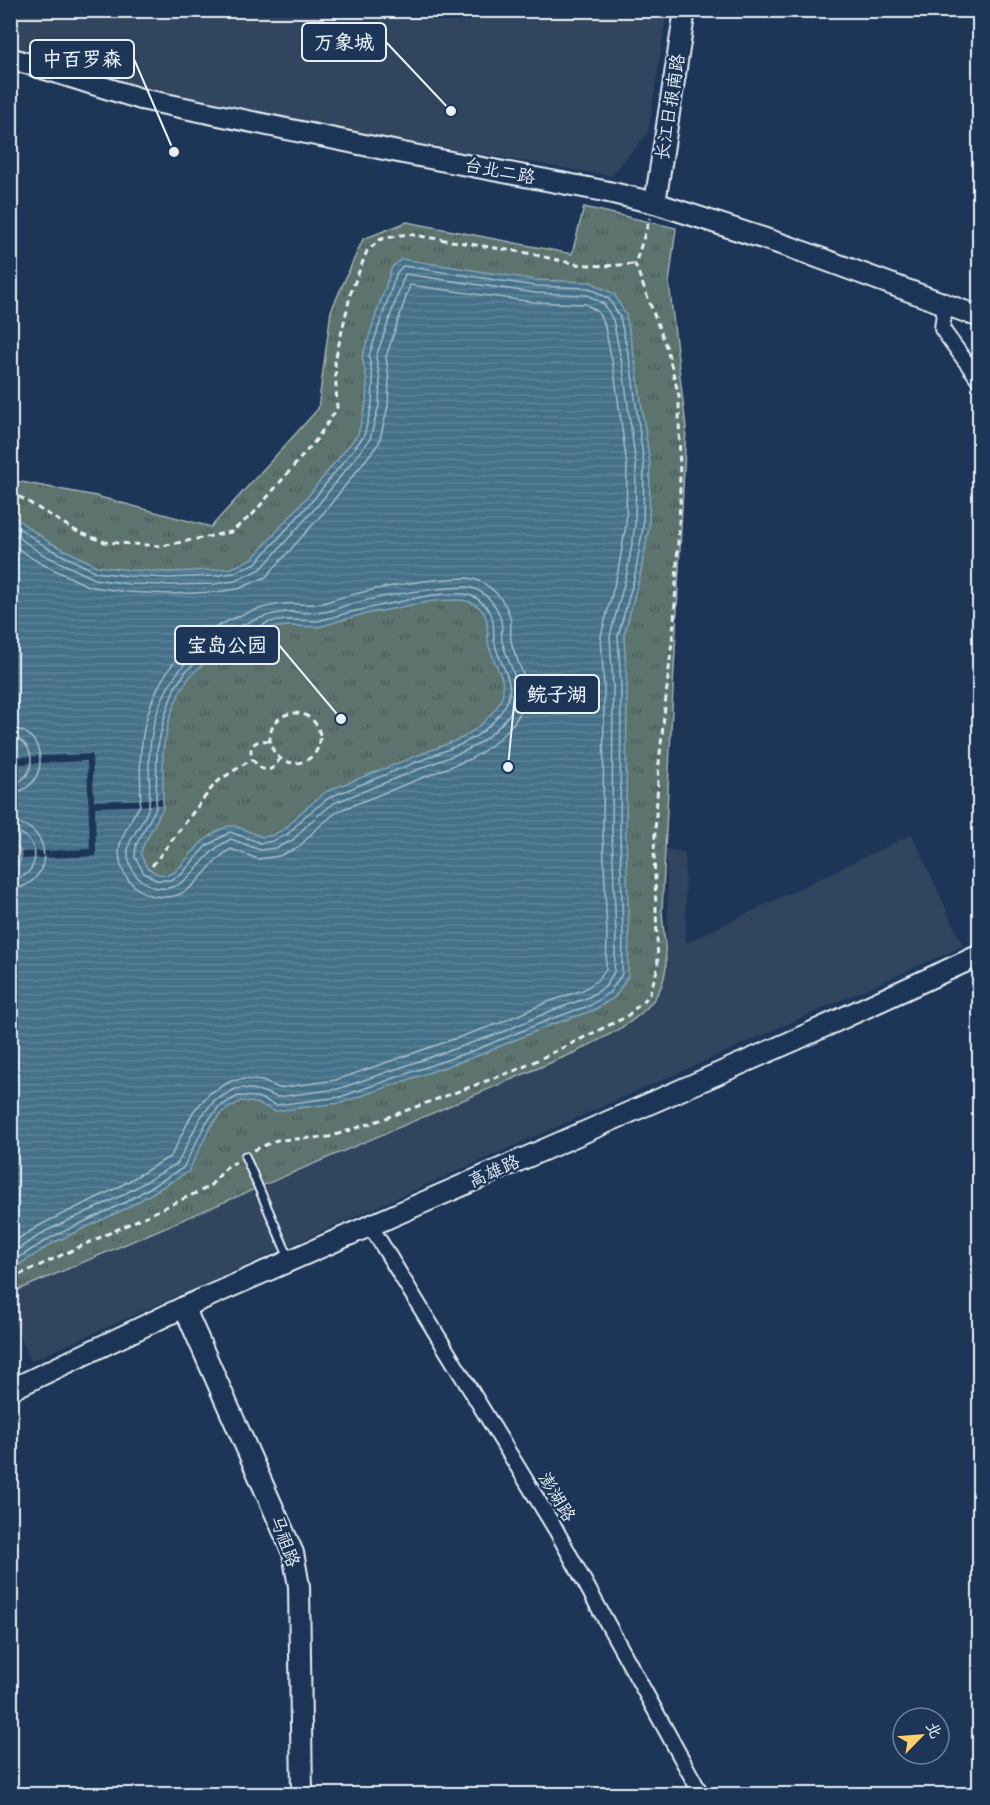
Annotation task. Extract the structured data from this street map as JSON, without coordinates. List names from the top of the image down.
{
  "streets": {
    "street": [
      "长江日报南路",
      "台北二路",
      "高雄路",
      "澎湖路",
      "马祖路"
    ]
  },
  "crossings": [
    ["长江日报南路", "台北二路"],
    ["高雄路", "澎湖路"],
    ["高雄路", "马祖路"]
  ],
  "places": [
    "万象城",
    "中百罗森",
    "宝岛公园",
    "鲩子湖"
  ],
  "north": "top right"
}
